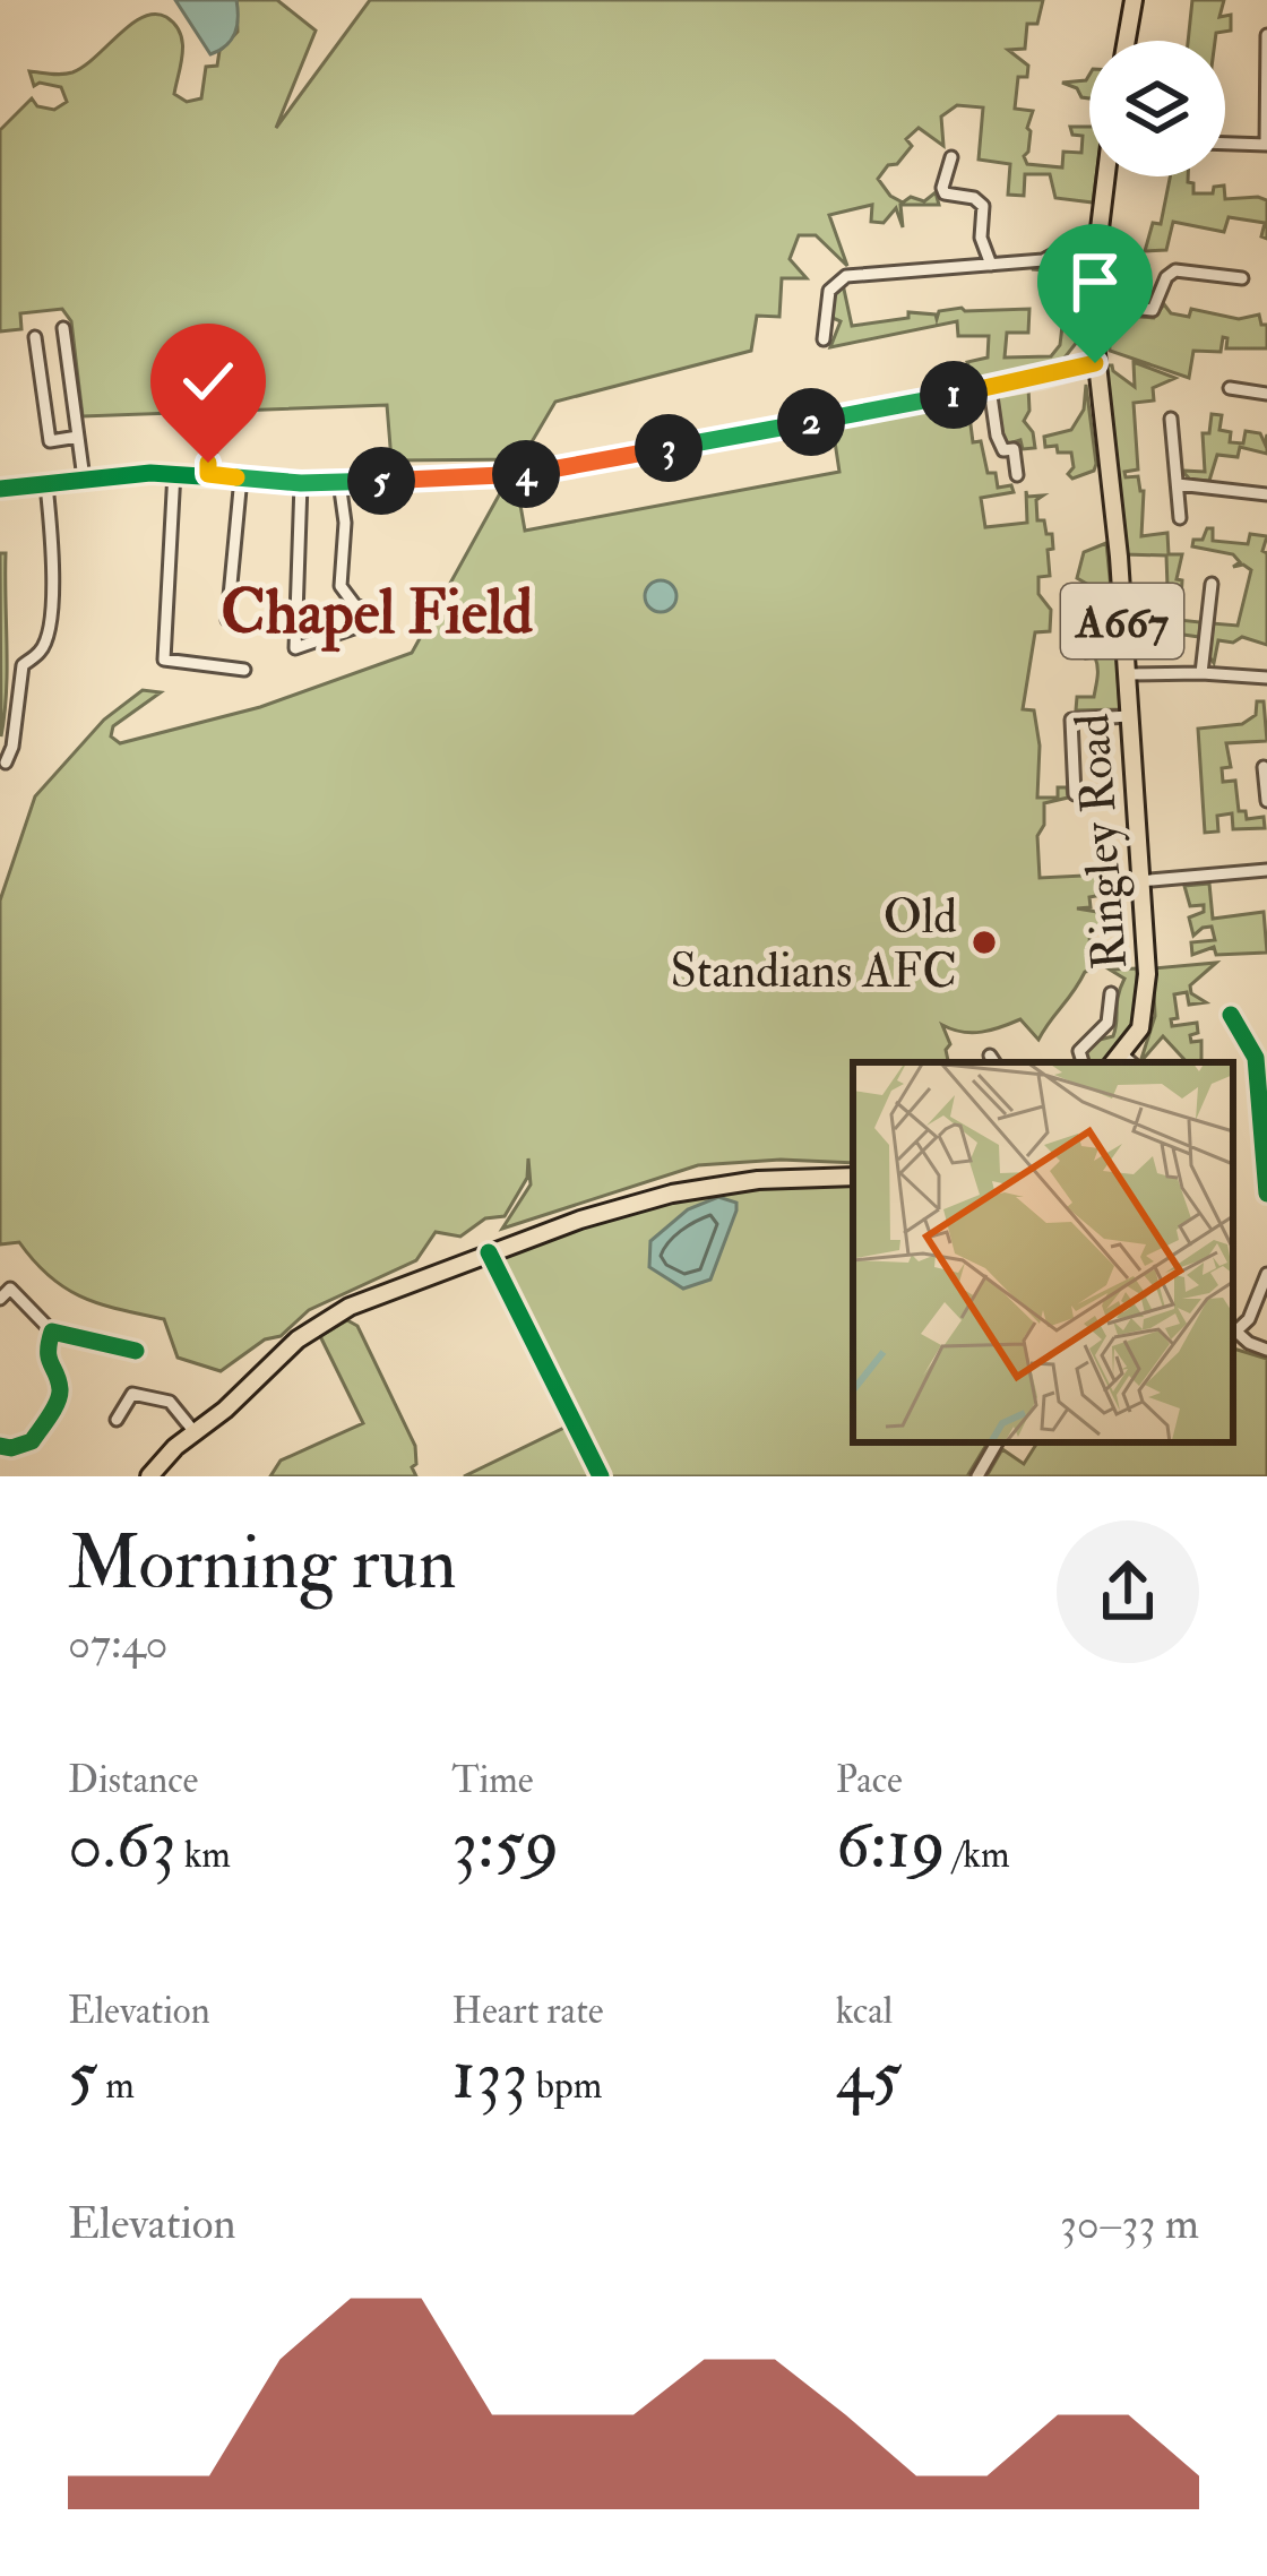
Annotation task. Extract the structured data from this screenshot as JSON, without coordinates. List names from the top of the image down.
{
  "streets": {
    "main road": ["A667", "Ringley Road"]
  },
  "districts": ["Chapel Field"],
  "places": ["Old Standians AFC"],
  "page": {
    "pins": [
      "1",
      "2",
      "3",
      "4",
      "5"
    ],
    "heading": ["Morning run", "07:40"],
    "stats": [
      ["Distance", "0.63 km"],
      ["Time", "3:59"],
      ["Pace", "6:19 /km"],
      ["Elevation", "5 m"],
      ["Heart rate", "133 bpm"],
      ["kcal", "45"]
    ],
    "chart": ["Elevation", "30–33 m"]
  }
}
